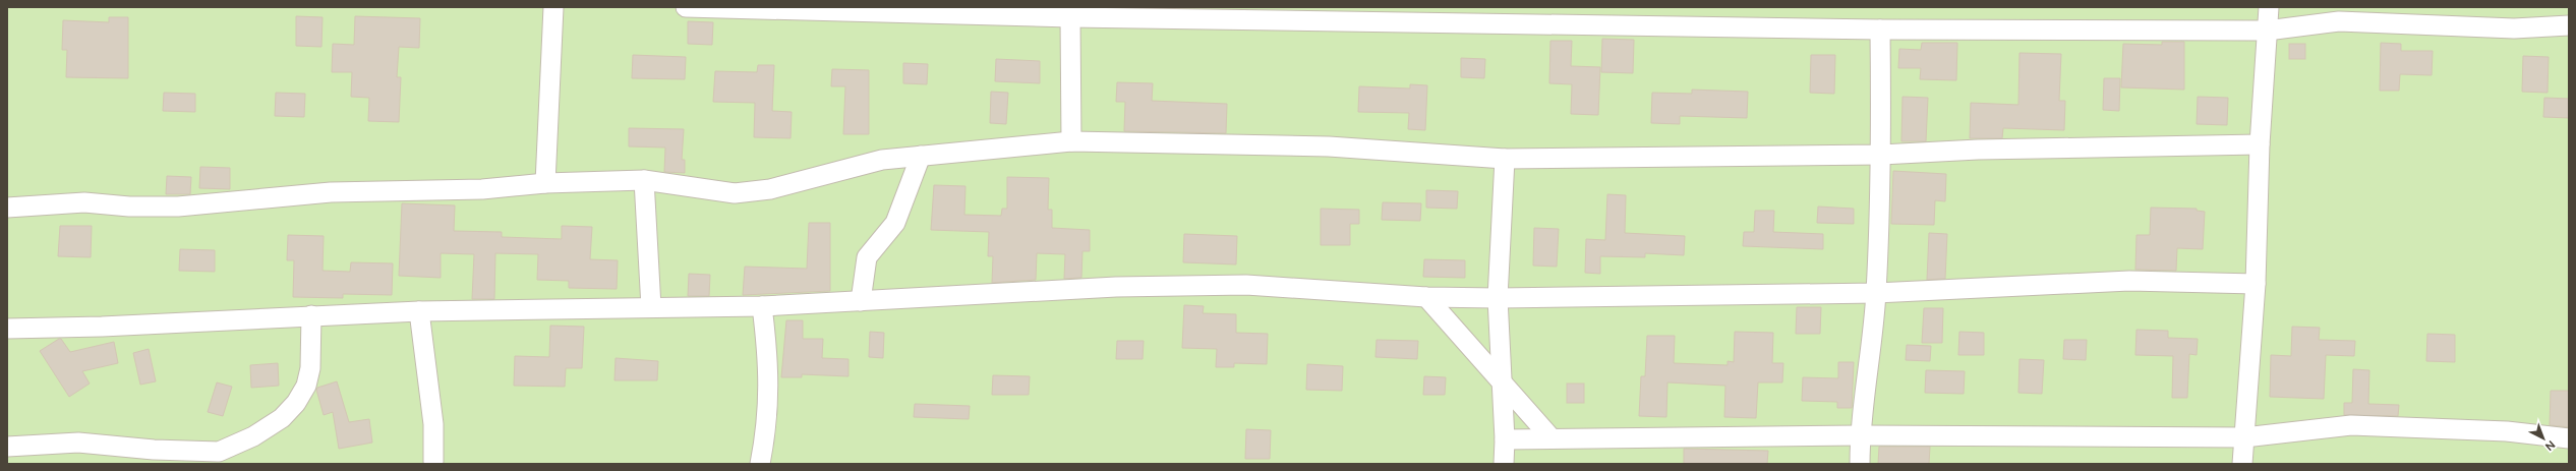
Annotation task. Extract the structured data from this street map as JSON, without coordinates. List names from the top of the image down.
{
  "north": "bottom right"
}
